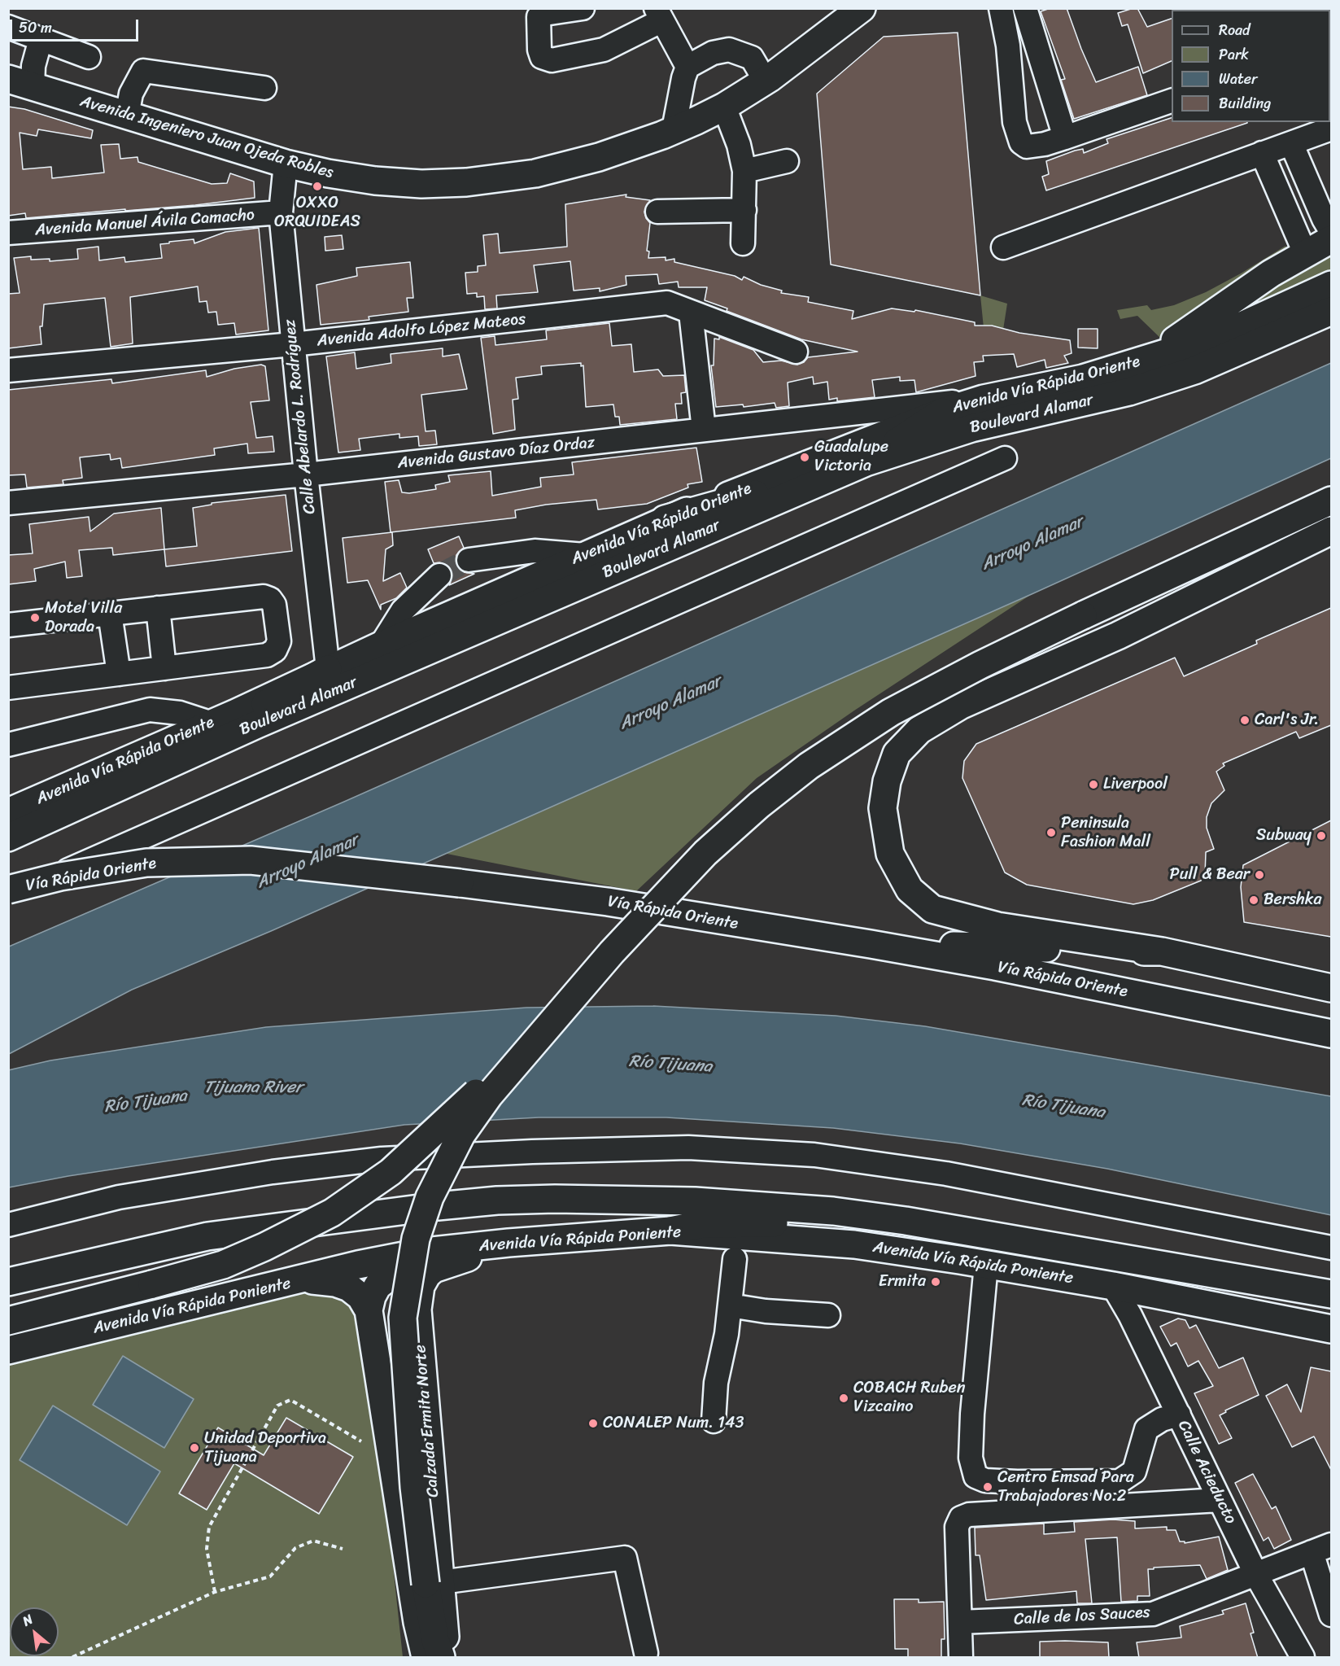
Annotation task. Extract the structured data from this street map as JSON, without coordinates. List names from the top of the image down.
{
  "streets": {
    "main road": [
      "Avenida Ingeniero Juan Ojeda Robles",
      "Avenida Vía Rápida Oriente",
      "Boulevard Alamar",
      "Vía Rápida Oriente",
      "Avenida Vía Rápida Poniente",
      "Calzada Ermita Norte"
    ],
    "street": [
      "Avenida Manuel Ávila Camacho",
      "Avenida Adolfo López Mateos",
      "Calle Abelardo L. Rodríguez",
      "Avenida Gustavo Díaz Ordaz",
      "Calle Acieducto",
      "Calle de los Sauces"
    ]
  },
  "crossings": [
    ["Avenida Ingeniero Juan Ojeda Robles", "Calle Abelardo L. Rodríguez"],
    ["Avenida Manuel Ávila Camacho", "Calle Abelardo L. Rodríguez"],
    ["Avenida Adolfo López Mateos", "Calle Abelardo L. Rodríguez"],
    ["Avenida Vía Rápida Oriente", "Calle Abelardo L. Rodríguez"],
    ["Avenida Vía Rápida Oriente", "Avenida Gustavo Díaz Ordaz"],
    ["Calle Abelardo L. Rodríguez", "Avenida Gustavo Díaz Ordaz"],
    ["Avenida Vía Rápida Poniente", "Calzada Ermita Norte"],
    ["Avenida Vía Rápida Poniente", "Calle Acieducto"],
    ["Calle Acieducto", "Calle de los Sauces"]
  ],
  "water": ["Arroyo Alamar", "Río Tijuana", "Tijuana River"],
  "places": [
    "OXXO ORQUIDEAS",
    "Guadalupe Victoria",
    "Motel Villa Dorada",
    "Carl's Jr.",
    "Liverpool",
    "Peninsula Fashion Mall",
    "Subway",
    "Pull & Bear",
    "Bershka",
    "Ermita",
    "COBACH Ruben Vizcaino",
    "CONALEP Num. 143",
    "Unidad Deportiva Tijuana",
    "Centro Emsad Para Trabajadores No.2"
  ],
  "legend": [
    "Road",
    "Park",
    "Water",
    "Building"
  ],
  "scale_bar": "50 m",
  "north": "top left"
}
